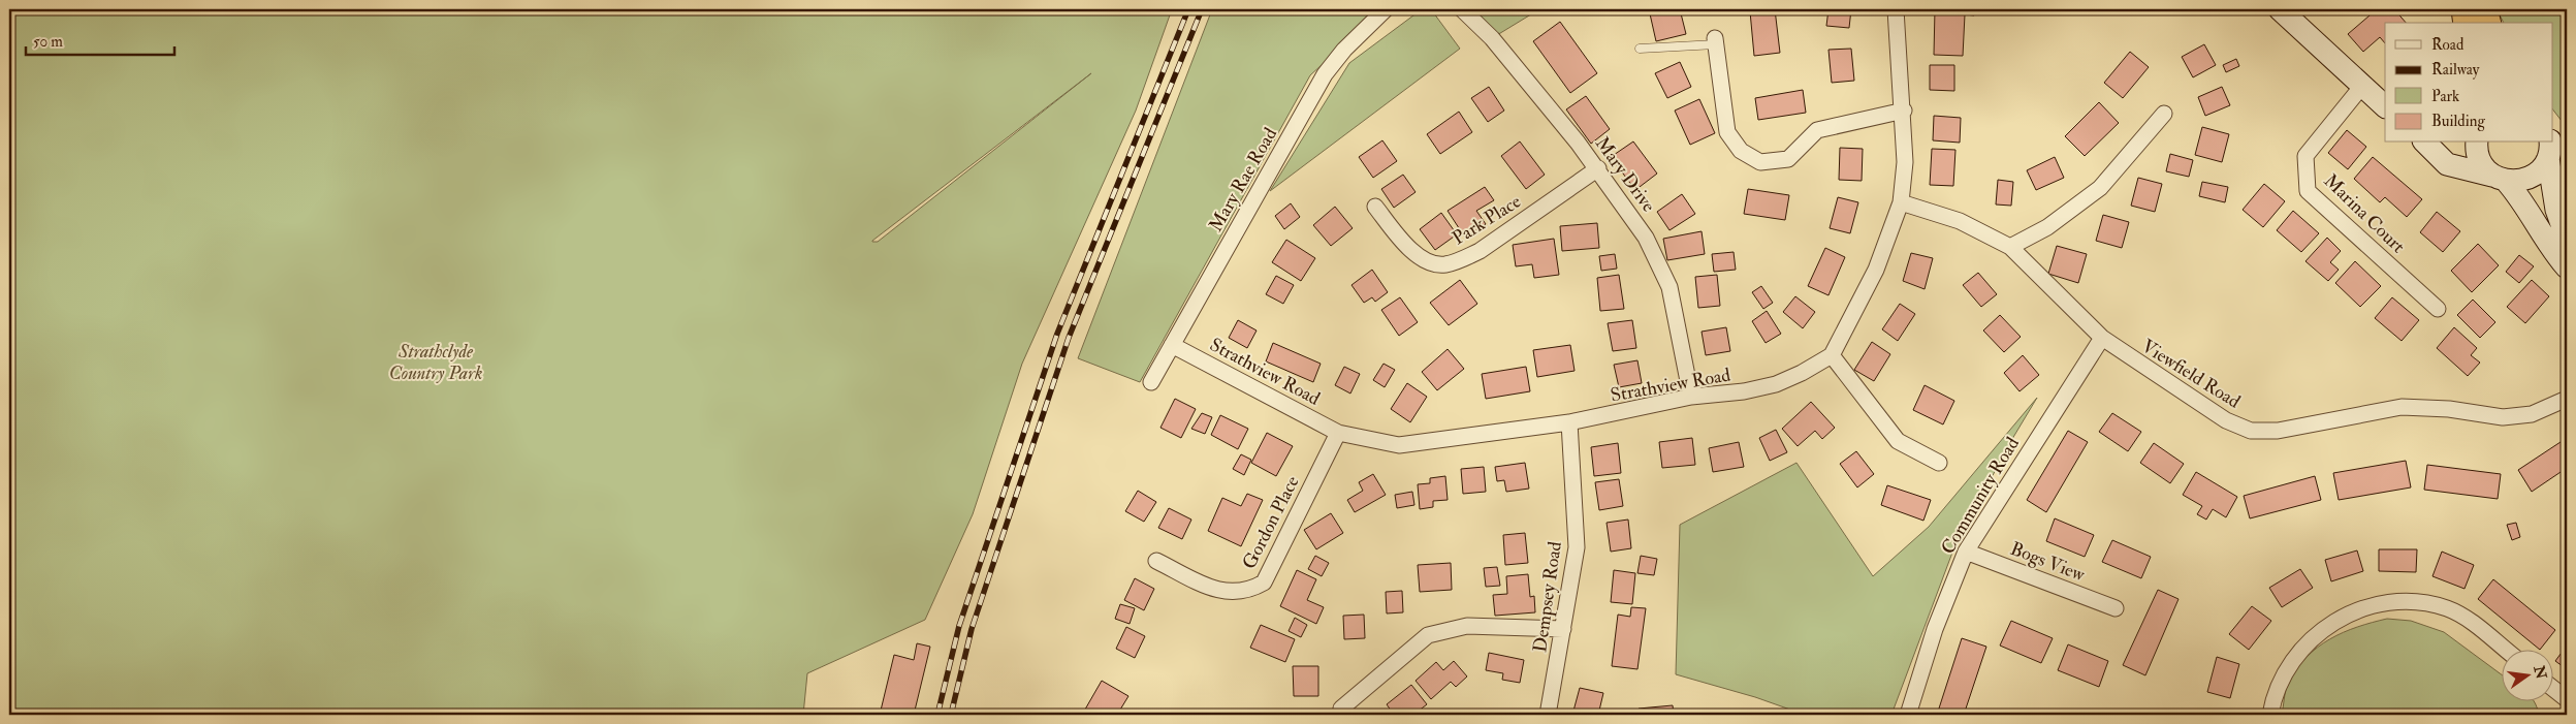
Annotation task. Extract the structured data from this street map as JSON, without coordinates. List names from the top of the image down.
{
  "streets": {
    "street": [
      "Mary Drive",
      "Mary Rae Road",
      "Marina Court",
      "Park Place",
      "Strathview Road",
      "Viewfield Road",
      "Community Road",
      "Gordon Place",
      "Bogs View",
      "Dempsey Road"
    ]
  },
  "crossings": [
    ["Mary Drive", "Park Place"],
    ["Mary Drive", "Strathview Road"],
    ["Mary Rae Road", "Strathview Road"],
    ["Strathview Road", "Gordon Place"],
    ["Strathview Road", "Dempsey Road"],
    ["Viewfield Road", "Community Road"],
    ["Community Road", "Bogs View"]
  ],
  "parks": ["Strathclyde Country Park"],
  "legend": [
    "Road",
    "Railway",
    "Park",
    "Building"
  ],
  "scale_bar": "50 m",
  "north": "right"
}
